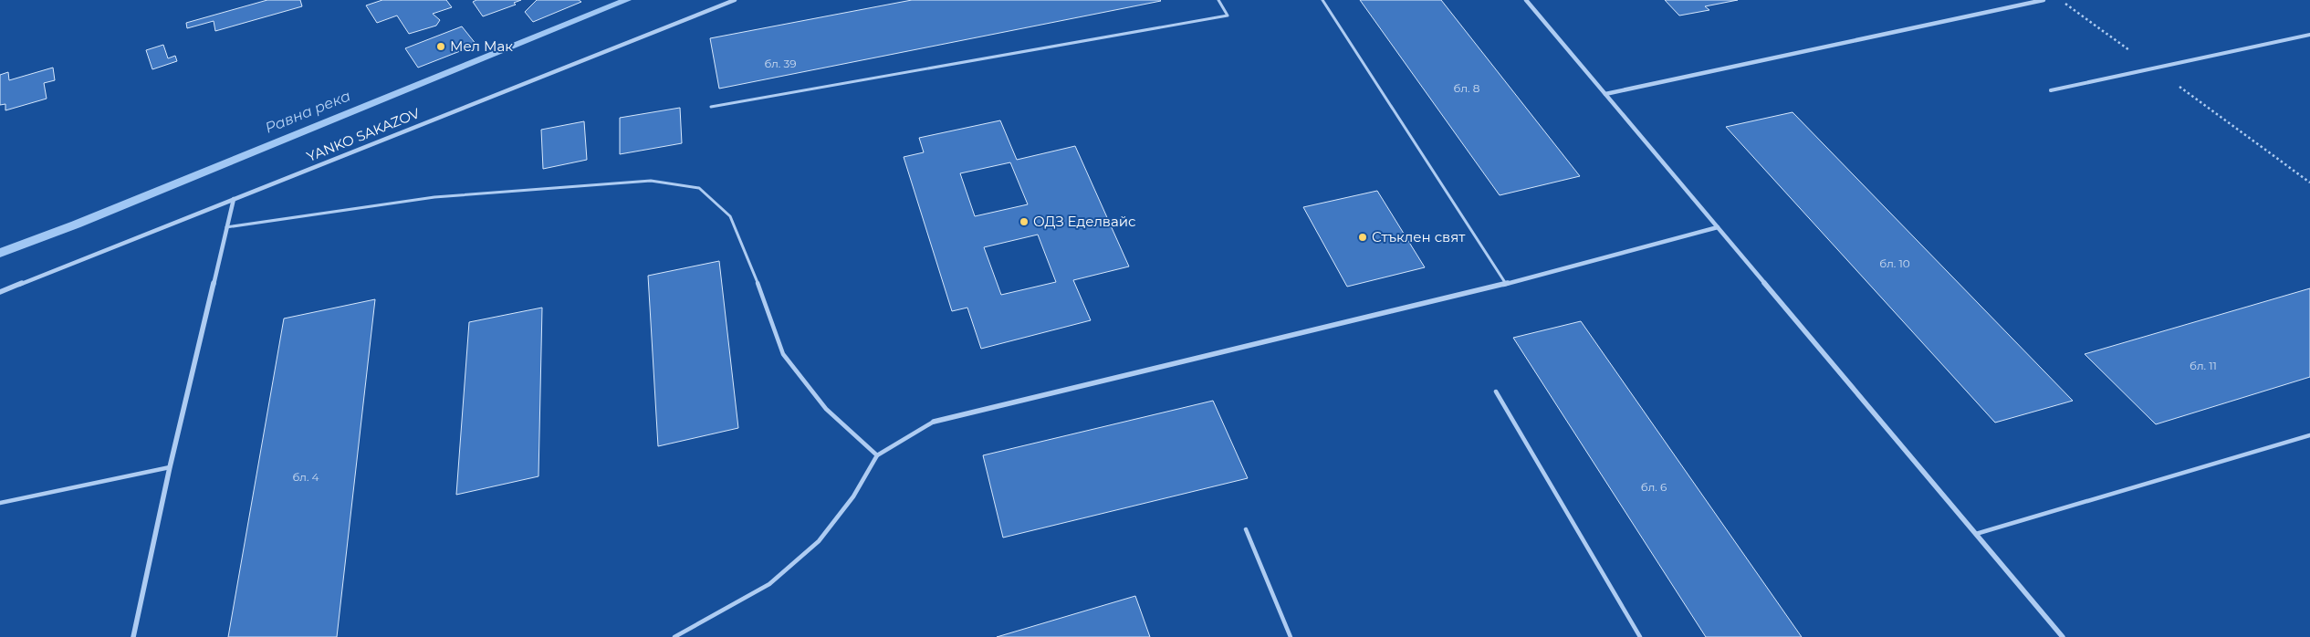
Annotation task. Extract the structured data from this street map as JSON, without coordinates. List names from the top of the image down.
{
  "streets": {
    "street": ["YANKO SAKAZOV"]
  },
  "water": ["Равна река"],
  "places": ["Мел Мак", "ОДЗ Еделвайс", "Стъклен свят"],
  "house_numbers": [
    "бл. 39",
    "бл. 8",
    "бл. 10",
    "бл. 11",
    "бл. 4",
    "бл. 6"
  ]
}
